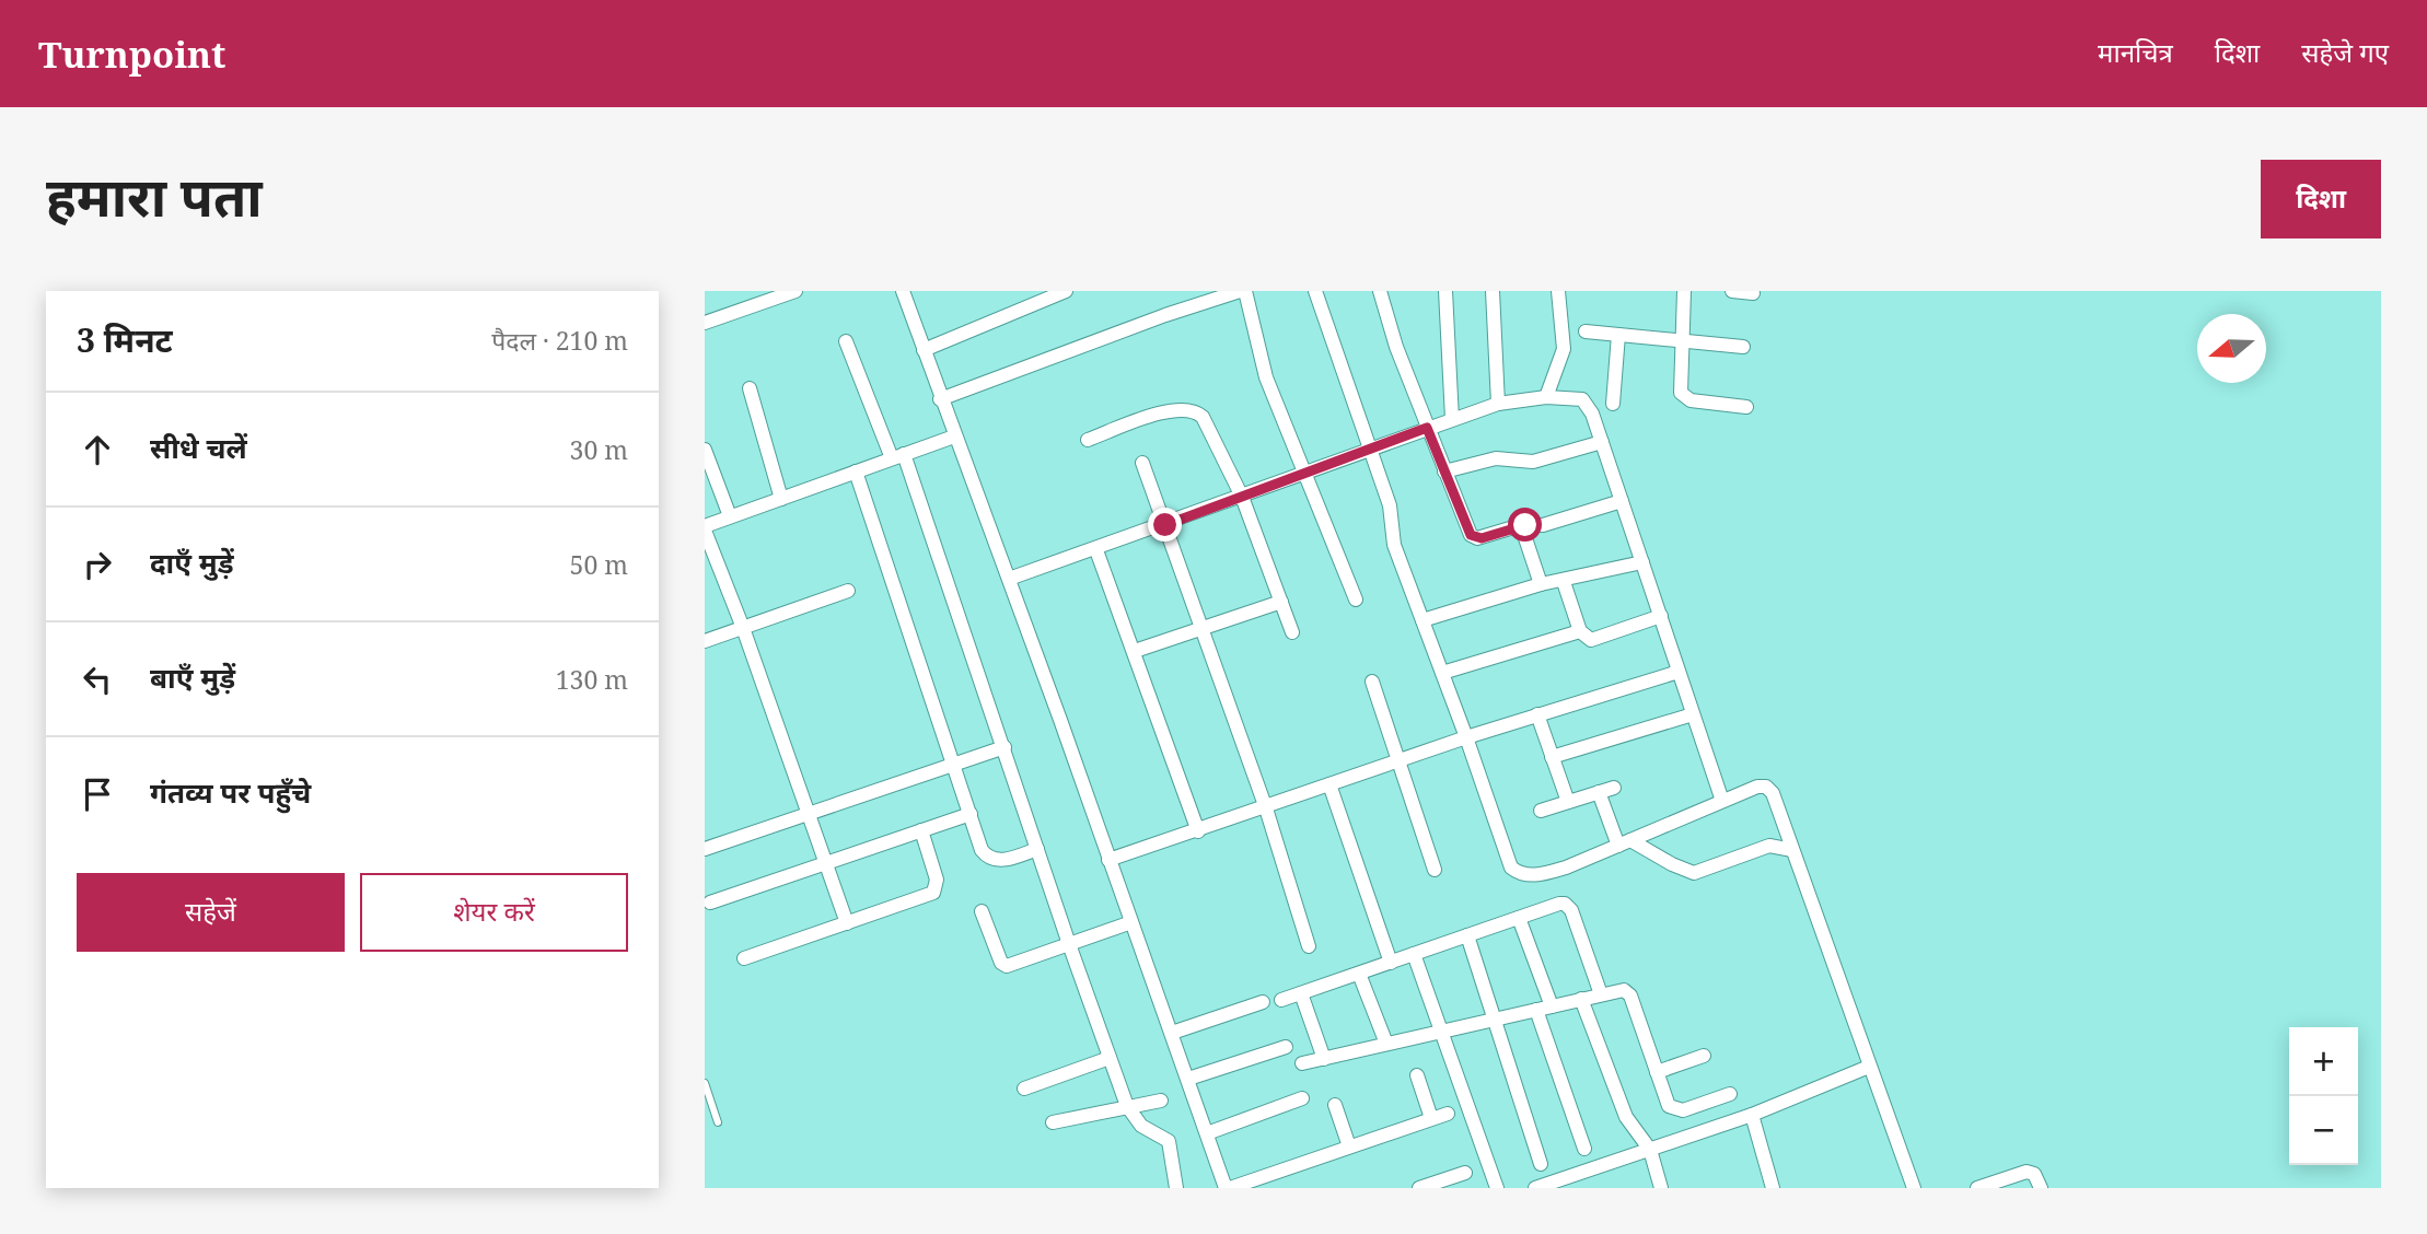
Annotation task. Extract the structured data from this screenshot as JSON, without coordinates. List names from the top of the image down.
{
  "north": "left",
  "page": {
    "header": "Turnpoint",
    "nav": ["मानचित्र", "दिशा", "सहेजे गए"],
    "title": "हमारा पता",
    "buttons": [
      "दिशा",
      ["सहेजें", "शेयर करें"]
    ],
    "heading": ["3 मिनट", "पैदल · 210 m"],
    "list": [
      ["सीधे चलें", "30 m"],
      ["दाएँ मुड़ें", "50 m"],
      ["बाएँ मुड़ें", "130 m"],
      "गंतव्य पर पहुँचे"
    ],
    "map_buttons": ["+", "−"]
  }
}
